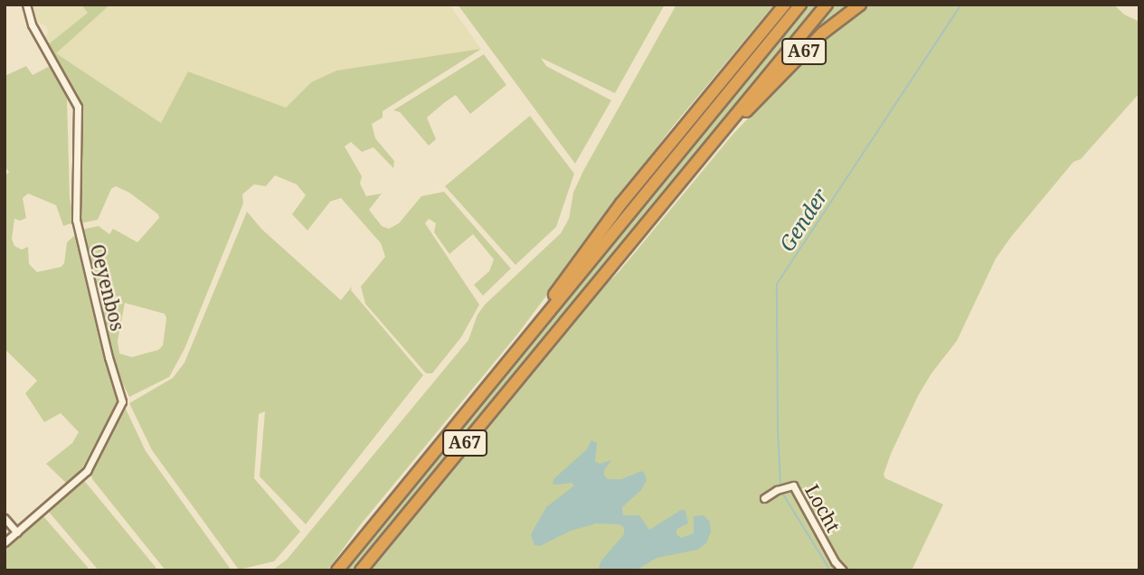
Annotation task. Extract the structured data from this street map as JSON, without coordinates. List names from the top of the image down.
{
  "streets": {
    "highway": ["A67"],
    "street": ["Oeyenbos", "Locht"]
  },
  "water": ["Gender"]
}
